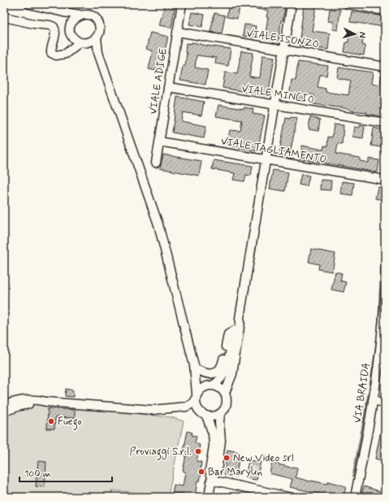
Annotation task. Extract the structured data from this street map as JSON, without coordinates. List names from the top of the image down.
{
  "streets": {
    "street": [
      "VIALE ISONZO",
      "VIALE ADIGE",
      "VIALE MINCIO",
      "VIALE TAGLIAMENTO",
      "VIA BRAIDA"
    ]
  },
  "crossings": [
    ["VIALE ISONZO", "VIALE ADIGE"],
    ["VIALE ADIGE", "VIALE MINCIO"],
    ["VIALE ADIGE", "VIALE TAGLIAMENTO"]
  ],
  "places": [
    "Fuego",
    "Proviaggi S.r.l.",
    "New Video srl",
    "Bar Marylin"
  ],
  "scale_bar": "100 m",
  "north": "right"
}
